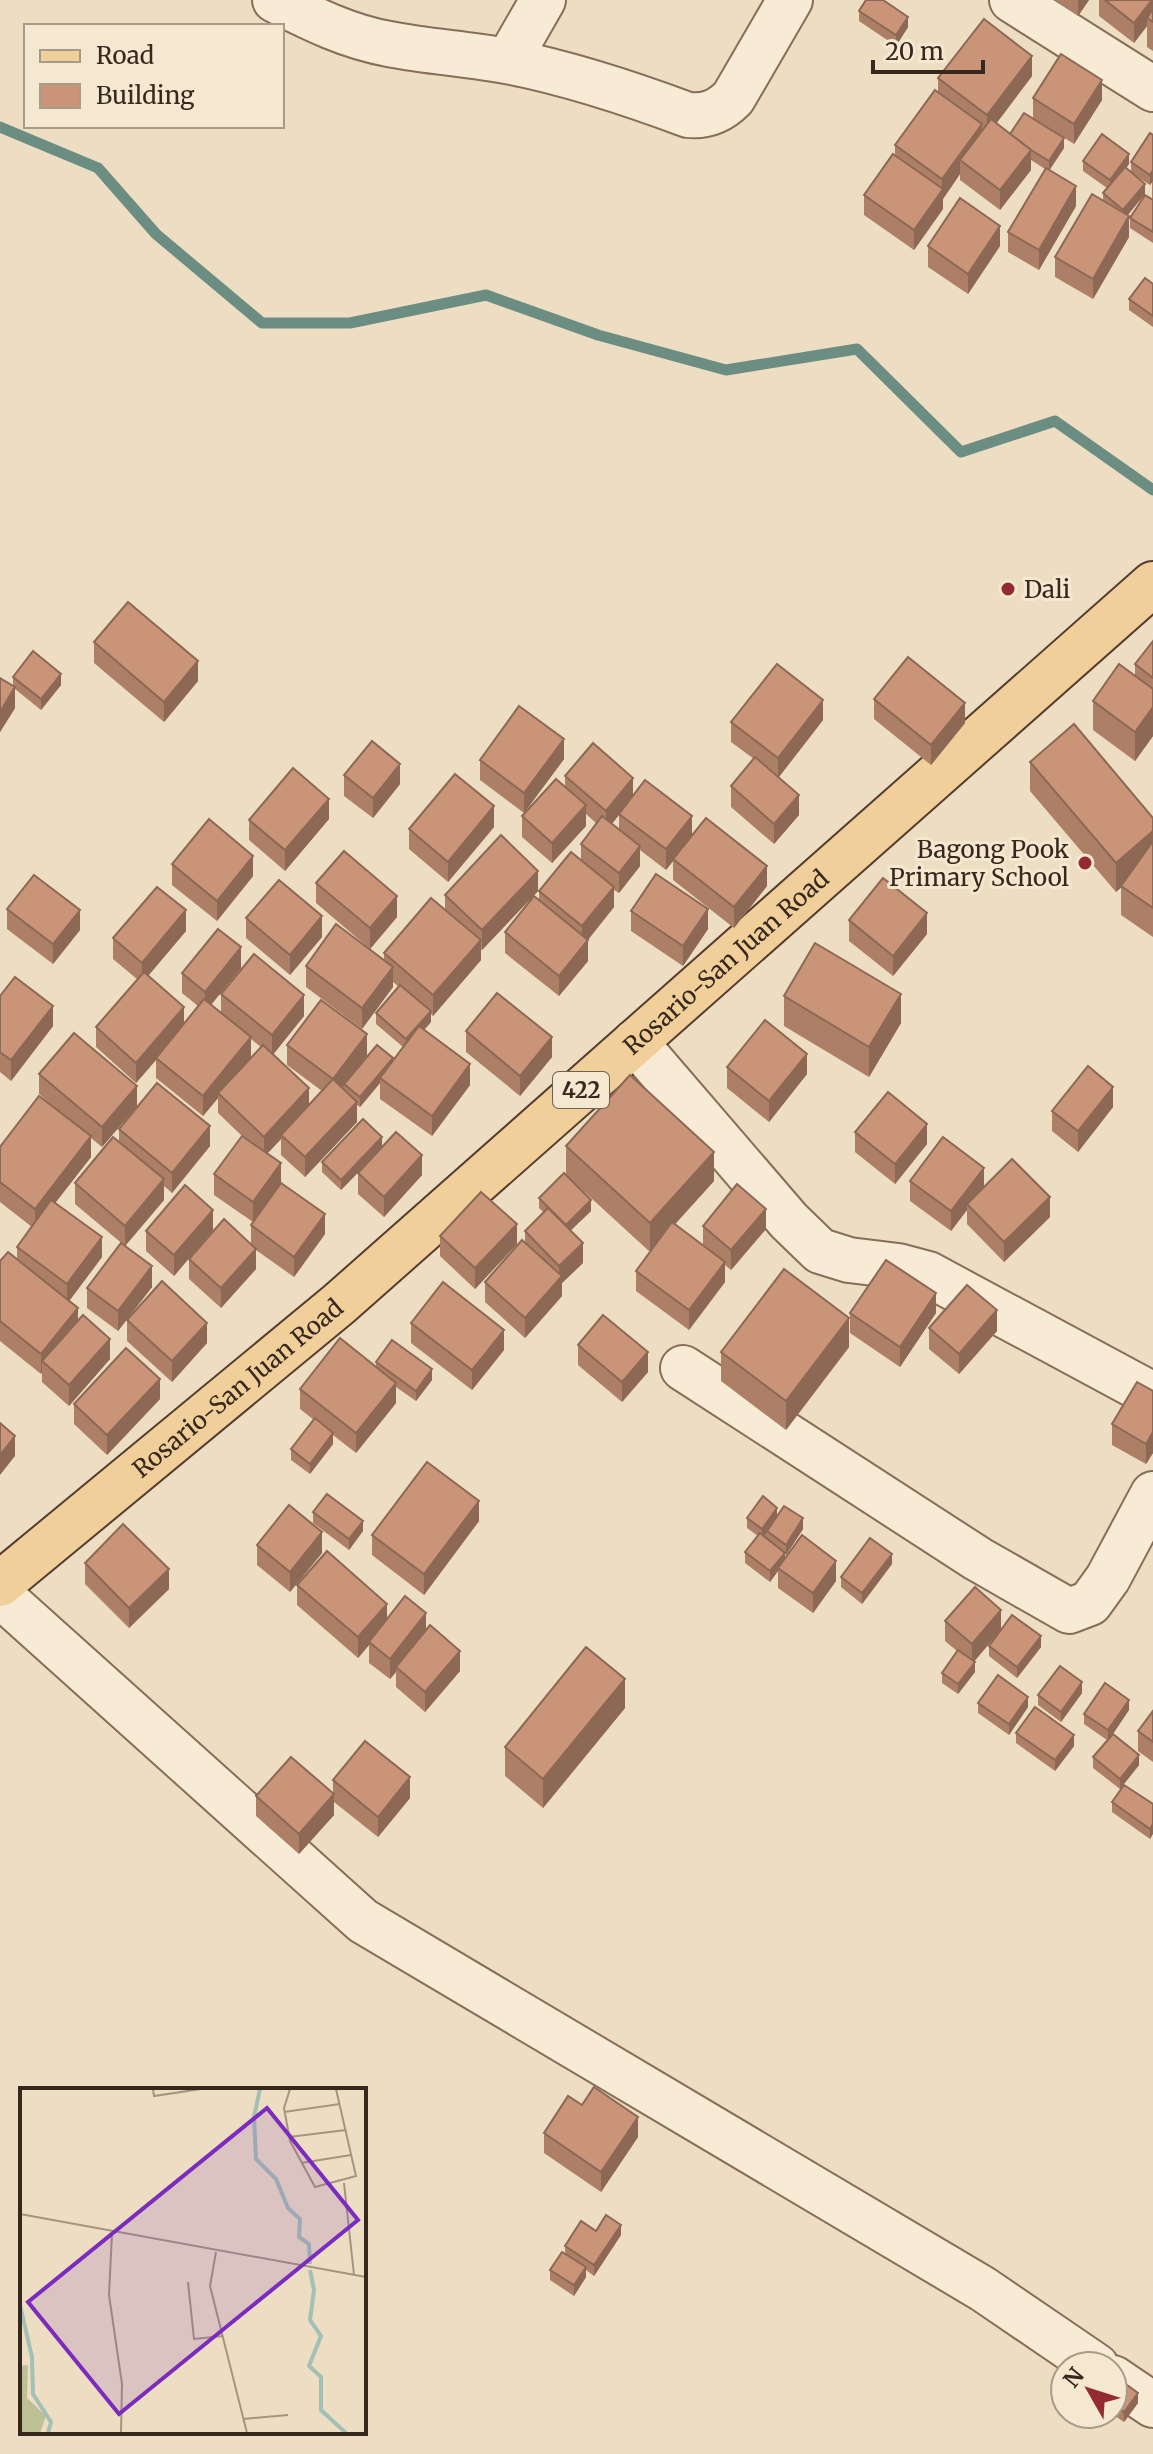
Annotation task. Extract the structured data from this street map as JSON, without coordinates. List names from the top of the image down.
{
  "streets": {
    "main road": ["Rosario-San Juan Road", "422"]
  },
  "places": ["Dali", "Bagong Pook Primary School"],
  "legend": ["Road", "Building"],
  "scale_bar": "20 m",
  "north": "top left"
}
